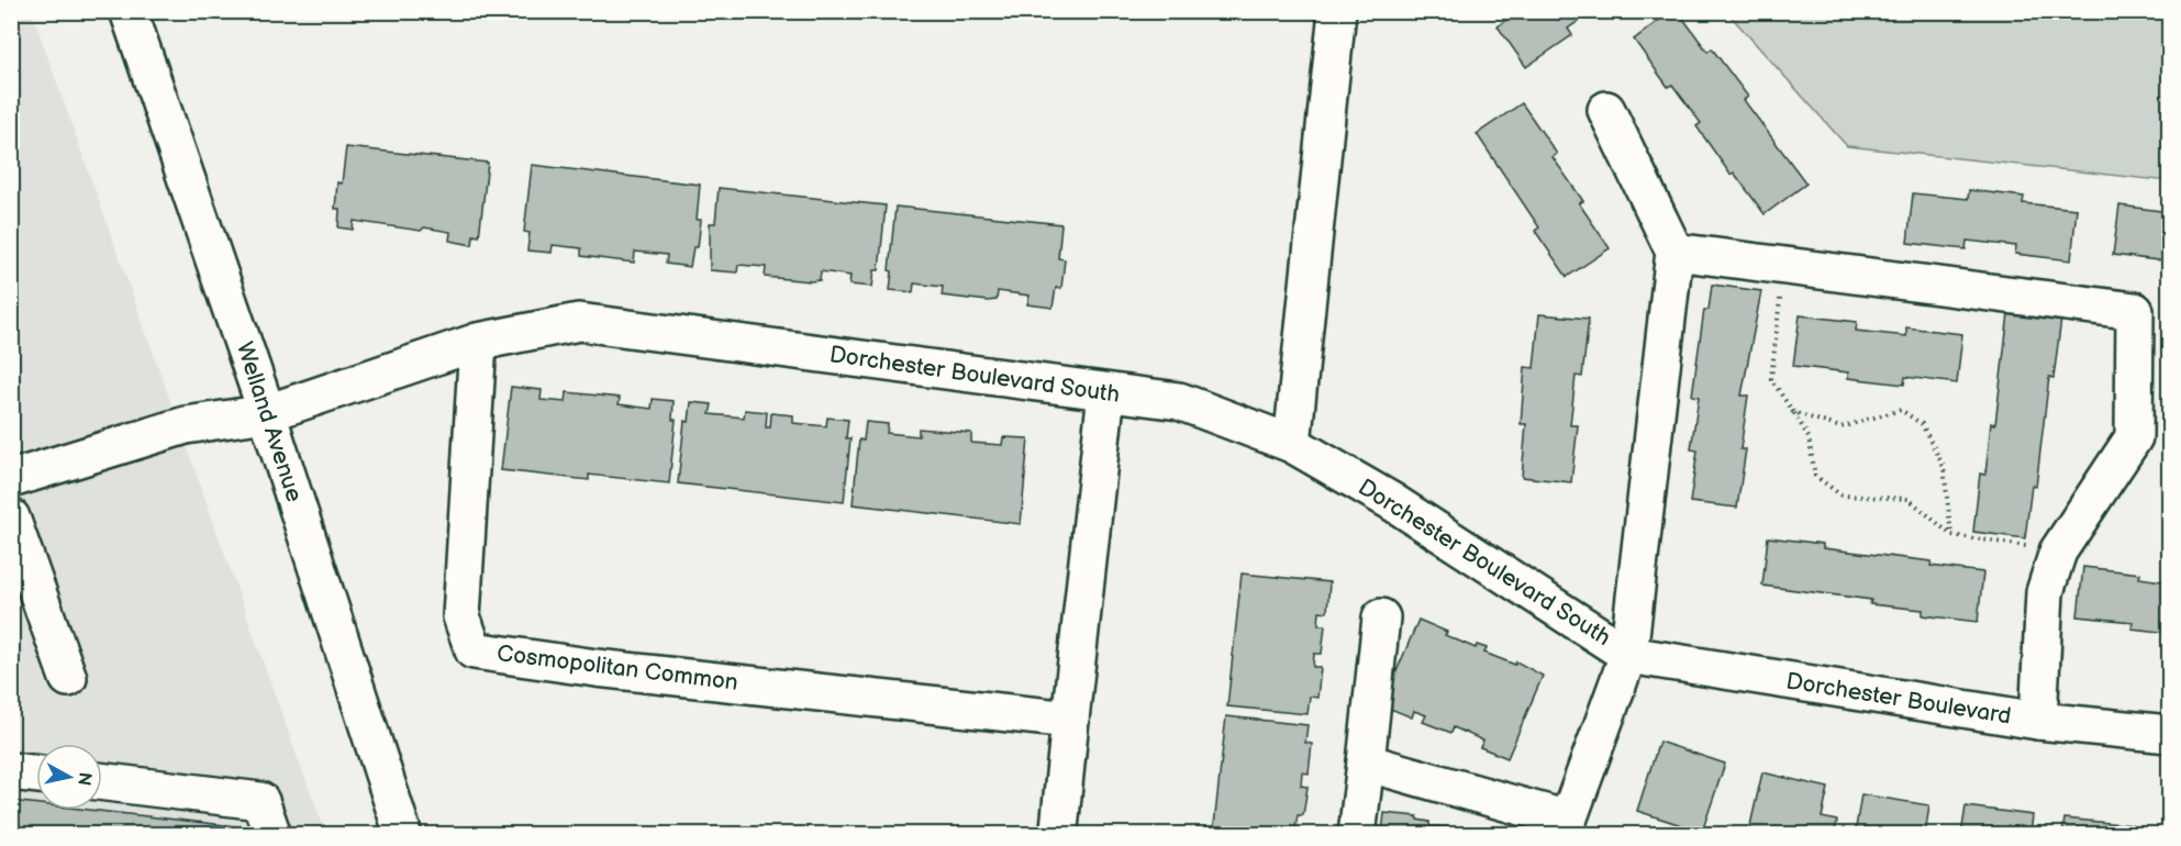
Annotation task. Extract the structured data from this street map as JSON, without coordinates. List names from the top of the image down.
{
  "streets": {
    "street": [
      "Dorchester Boulevard South",
      "Welland Avenue",
      "Cosmopolitan Common",
      "Dorchester Boulevard"
    ]
  },
  "crossings": [
    ["Dorchester Boulevard South", "Welland Avenue"],
    ["Dorchester Boulevard South", "Cosmopolitan Common"],
    ["Dorchester Boulevard South", "Dorchester Boulevard"]
  ],
  "north": "right"
}
